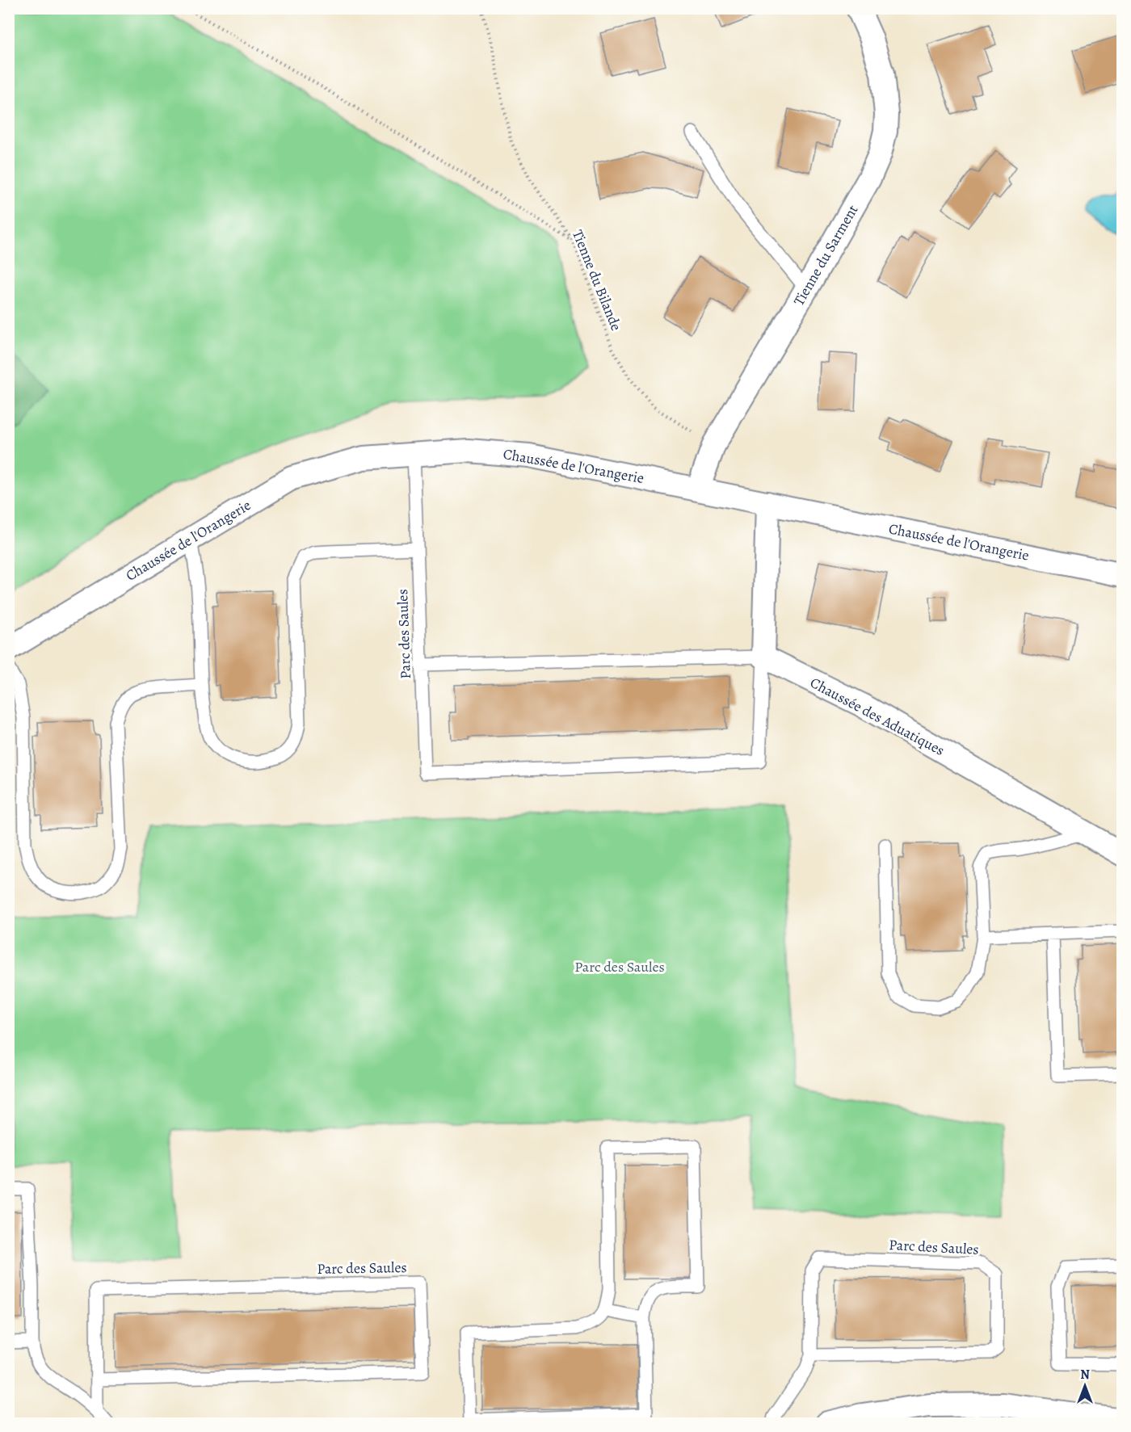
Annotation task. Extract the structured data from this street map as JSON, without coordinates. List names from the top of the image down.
{
  "streets": {
    "street": ["Tienne du Sarment", "Chaussée de l'Orangerie", "Chaussée des Aduatiques"],
    "lane": ["Parc des Saules"],
    "path": ["Tienne du Bilande"]
  },
  "crossings": [
    ["Tienne du Sarment", "Tienne du Bilande"],
    ["Tienne du Sarment", "Chaussée de l'Orangerie"],
    ["Chaussée de l'Orangerie", "Parc des Saules"],
    ["Parc des Saules", "Chaussée des Aduatiques"]
  ],
  "parks": ["Parc des Saules"],
  "north": "top"
}
